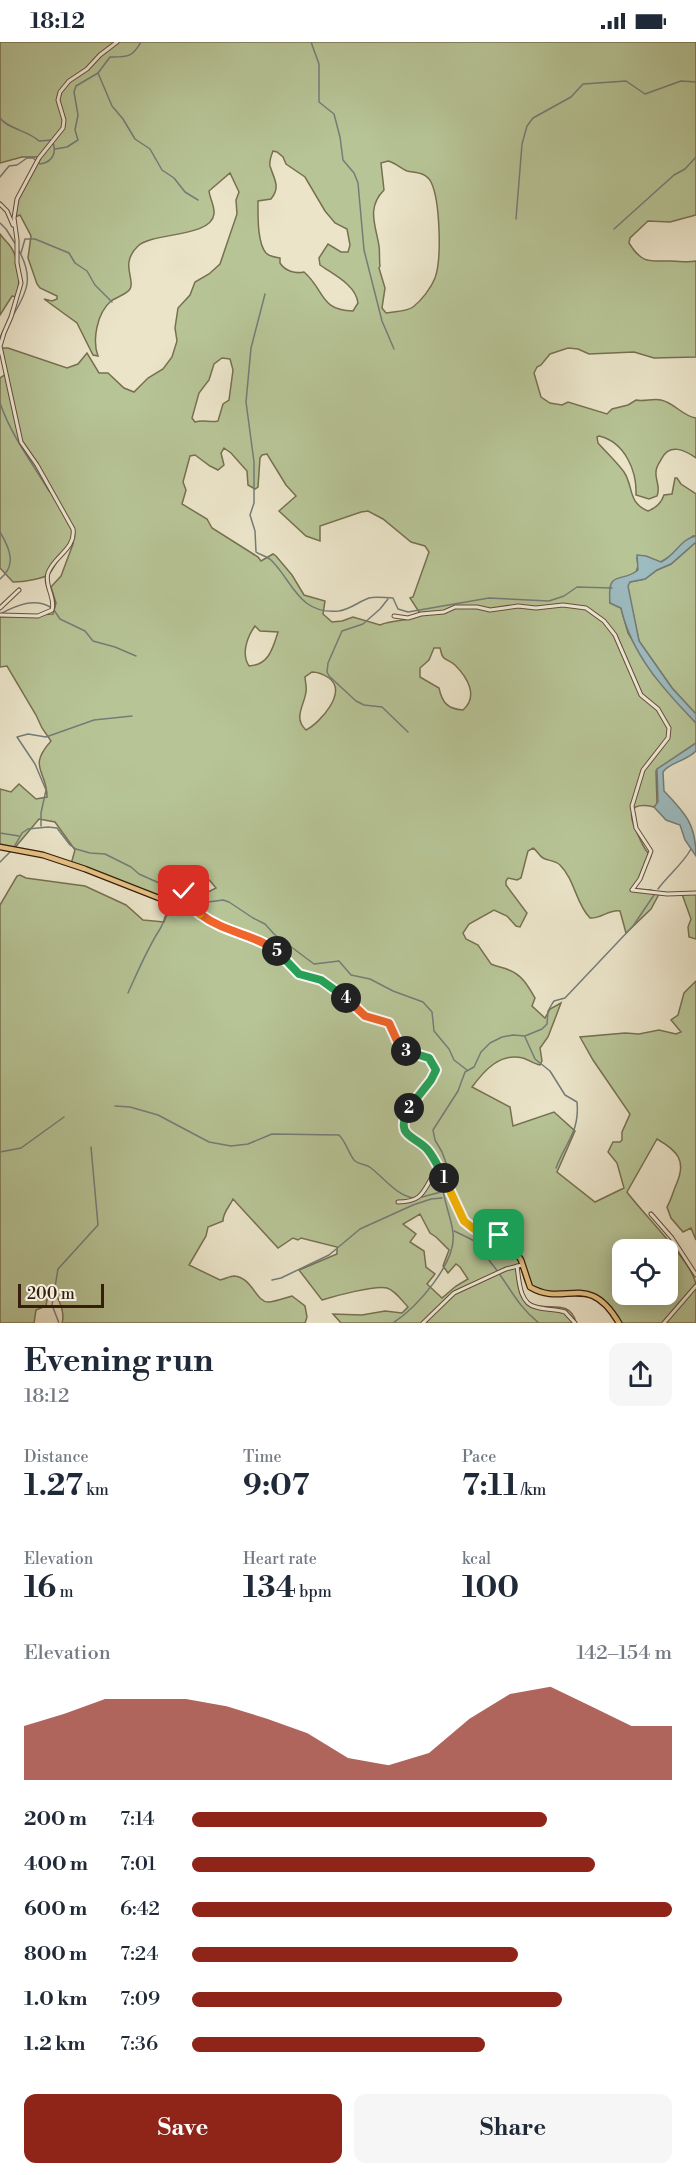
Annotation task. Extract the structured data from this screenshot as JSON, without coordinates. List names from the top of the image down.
{
  "scale_bar": "200 m",
  "page": {
    "status": "18:12",
    "pins": [
      "5",
      "4",
      "3",
      "2",
      "1"
    ],
    "scale": "200 m",
    "heading": ["Evening run", "18:12"],
    "stats": [
      ["Distance", "1.27 km"],
      ["Time", "9:07"],
      ["Pace", "7:11 /km"],
      ["Elevation", "16 m"],
      ["Heart rate", "134 bpm"],
      ["kcal", "100"]
    ],
    "chart": ["Elevation", "142–154 m"],
    "list": [
      {
        "name": "200 m",
        "note": "7:14"
      },
      {
        "name": "400 m",
        "note": "7:01"
      },
      {
        "name": "600 m",
        "note": "6:42"
      },
      {
        "name": "800 m",
        "note": "7:24"
      },
      {
        "name": "1.0 km",
        "note": "7:09"
      },
      {
        "name": "1.2 km",
        "note": "7:36"
      }
    ],
    "buttons": ["Save", "Share"]
  }
}
